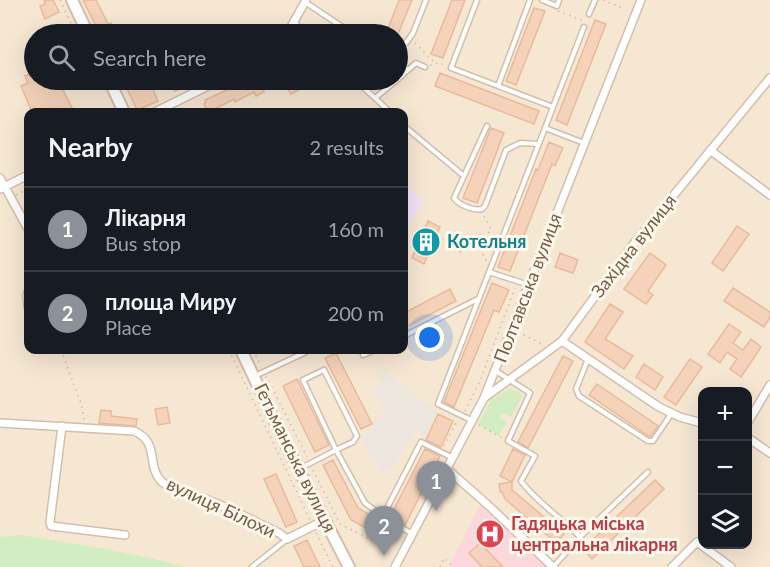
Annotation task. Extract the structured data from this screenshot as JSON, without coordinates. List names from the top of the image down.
{
  "streets": {
    "street": [
      "Західна вулиця",
      "Полтавська вулиця",
      "Гетьманська вулиця",
      "вулиця Білохи"
    ]
  },
  "crossings": [
    ["Західна вулиця", "Полтавська вулиця"],
    ["Гетьманська вулиця", "вулиця Білохи"]
  ],
  "places": {
    "building": ["Котельня"],
    "hospital": ["Гадяцька міська центральна лікарня"]
  },
  "page": {
    "search": "Search here",
    "heading": ["Nearby", "2 results"],
    "list": [
      {
        "mark": "1",
        "name": "Лікарня",
        "note": "Bus stop",
        "value": "160 m"
      },
      {
        "mark": "2",
        "name": "площа Миру",
        "note": "Place",
        "value": "200 m"
      }
    ],
    "map_buttons": ["+", "−"],
    "pins": ["1", "2"]
  }
}
